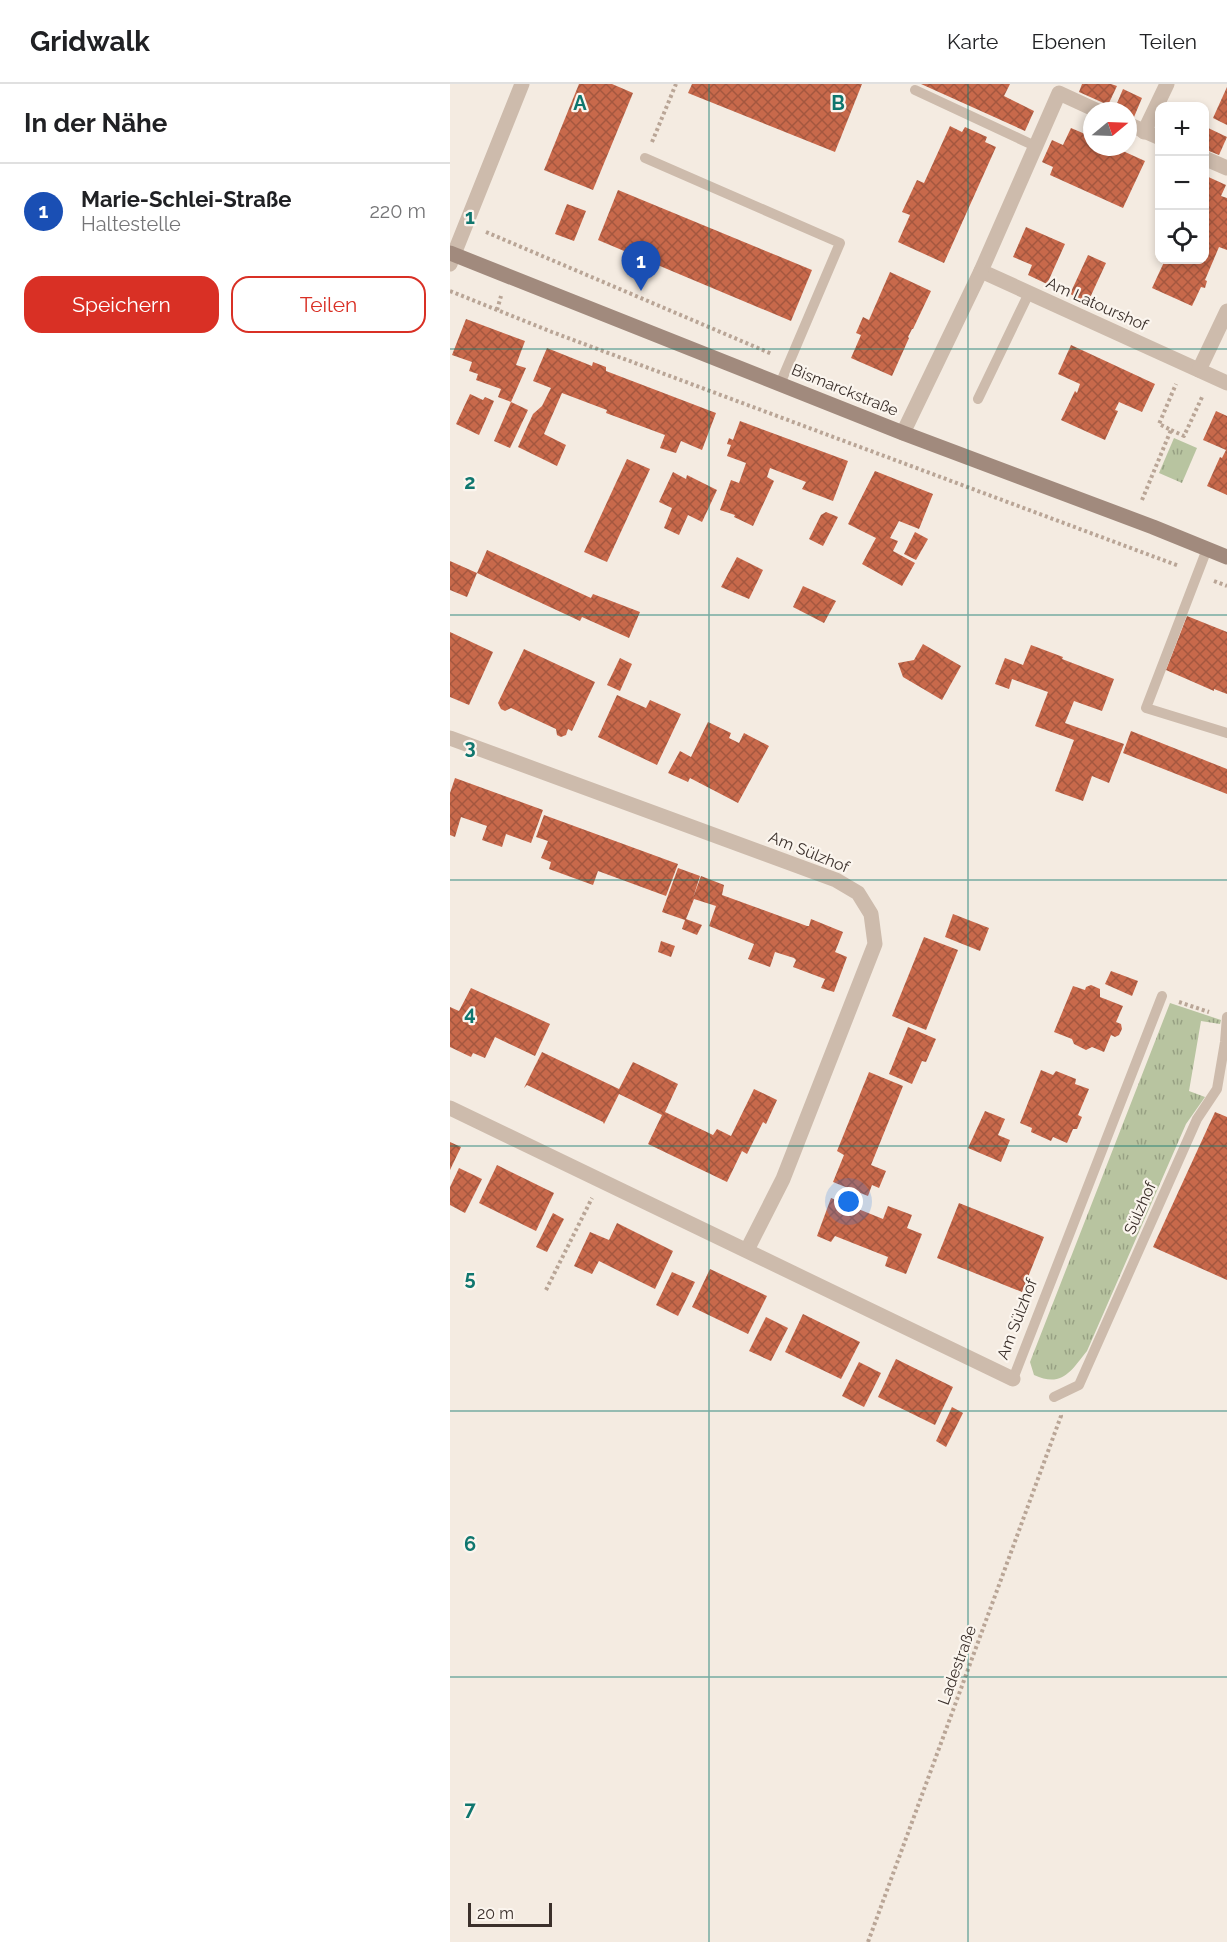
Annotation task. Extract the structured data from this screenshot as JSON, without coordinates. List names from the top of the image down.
{
  "streets": {
    "street": ["Am Latourshof", "Bismarckstraße", "Am Sülzhof"],
    "lane": ["Sülzhof"],
    "path": ["Ladestraße"]
  },
  "crossings": [
    ["Sülzhof", "Ladestraße"]
  ],
  "scale_bar": "20 m",
  "north": "right",
  "page": {
    "header": "Gridwalk",
    "nav": ["Karte", "Ebenen", "Teilen"],
    "heading": "In der Nähe",
    "map_buttons": ["+", "−"],
    "list": [
      {
        "mark": "1",
        "name": "Marie-Schlei-Straße",
        "note": "Haltestelle",
        "value": "220 m"
      }
    ],
    "pins": "1",
    "buttons": ["Speichern", "Teilen"],
    "scale": "20 m"
  },
  "grid": {
    "columns": ["A", "B"],
    "rows": [
      "1",
      "2",
      "3",
      "4",
      "5",
      "6",
      "7"
    ]
  }
}
